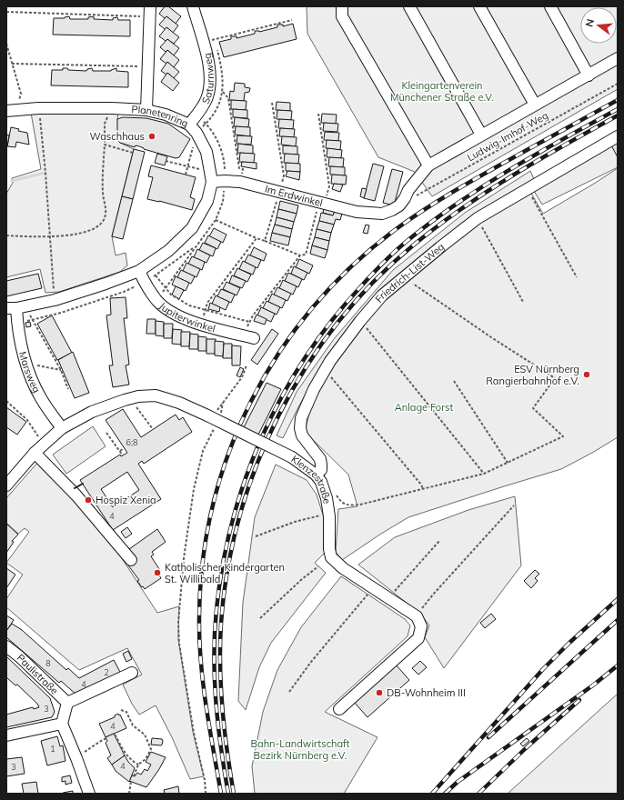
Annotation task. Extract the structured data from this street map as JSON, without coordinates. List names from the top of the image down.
{
  "streets": {
    "street": [
      "Saturnweg",
      "Planetenring",
      "Im Erdwinkel",
      "Friedrich-List-Weg",
      "Jupiterwinkel",
      "Marsweg",
      "Klenzestraße",
      "Paulistraße"
    ],
    "path": ["Ludwig-Imhof-Weg"]
  },
  "crossings": [
    ["Saturnweg", "Planetenring"],
    ["Planetenring", "Im Erdwinkel"],
    ["Planetenring", "Jupiterwinkel"],
    ["Planetenring", "Marsweg"],
    ["Ludwig-Imhof-Weg", "Im Erdwinkel"],
    ["Friedrich-List-Weg", "Klenzestraße"],
    ["Marsweg", "Klenzestraße"]
  ],
  "parks": ["Kleingartenverein Münchener Straße e.V.", "Anlage Forst", "Bahn-Landwirtschaft Bezirk Nürnberg e.V."],
  "places": [
    "Waschhaus",
    "ESV Nürnberg Rangierbahnhof e.V.",
    "Hospiz Xenia",
    "Katholischer Kindergarten St. Willibald",
    "DB-Wohnheim III"
  ],
  "house_numbers": [
    "6;8",
    "4",
    "8",
    "2",
    "4",
    "3",
    "4",
    "1",
    "4",
    "3"
  ],
  "north": "left"
}
